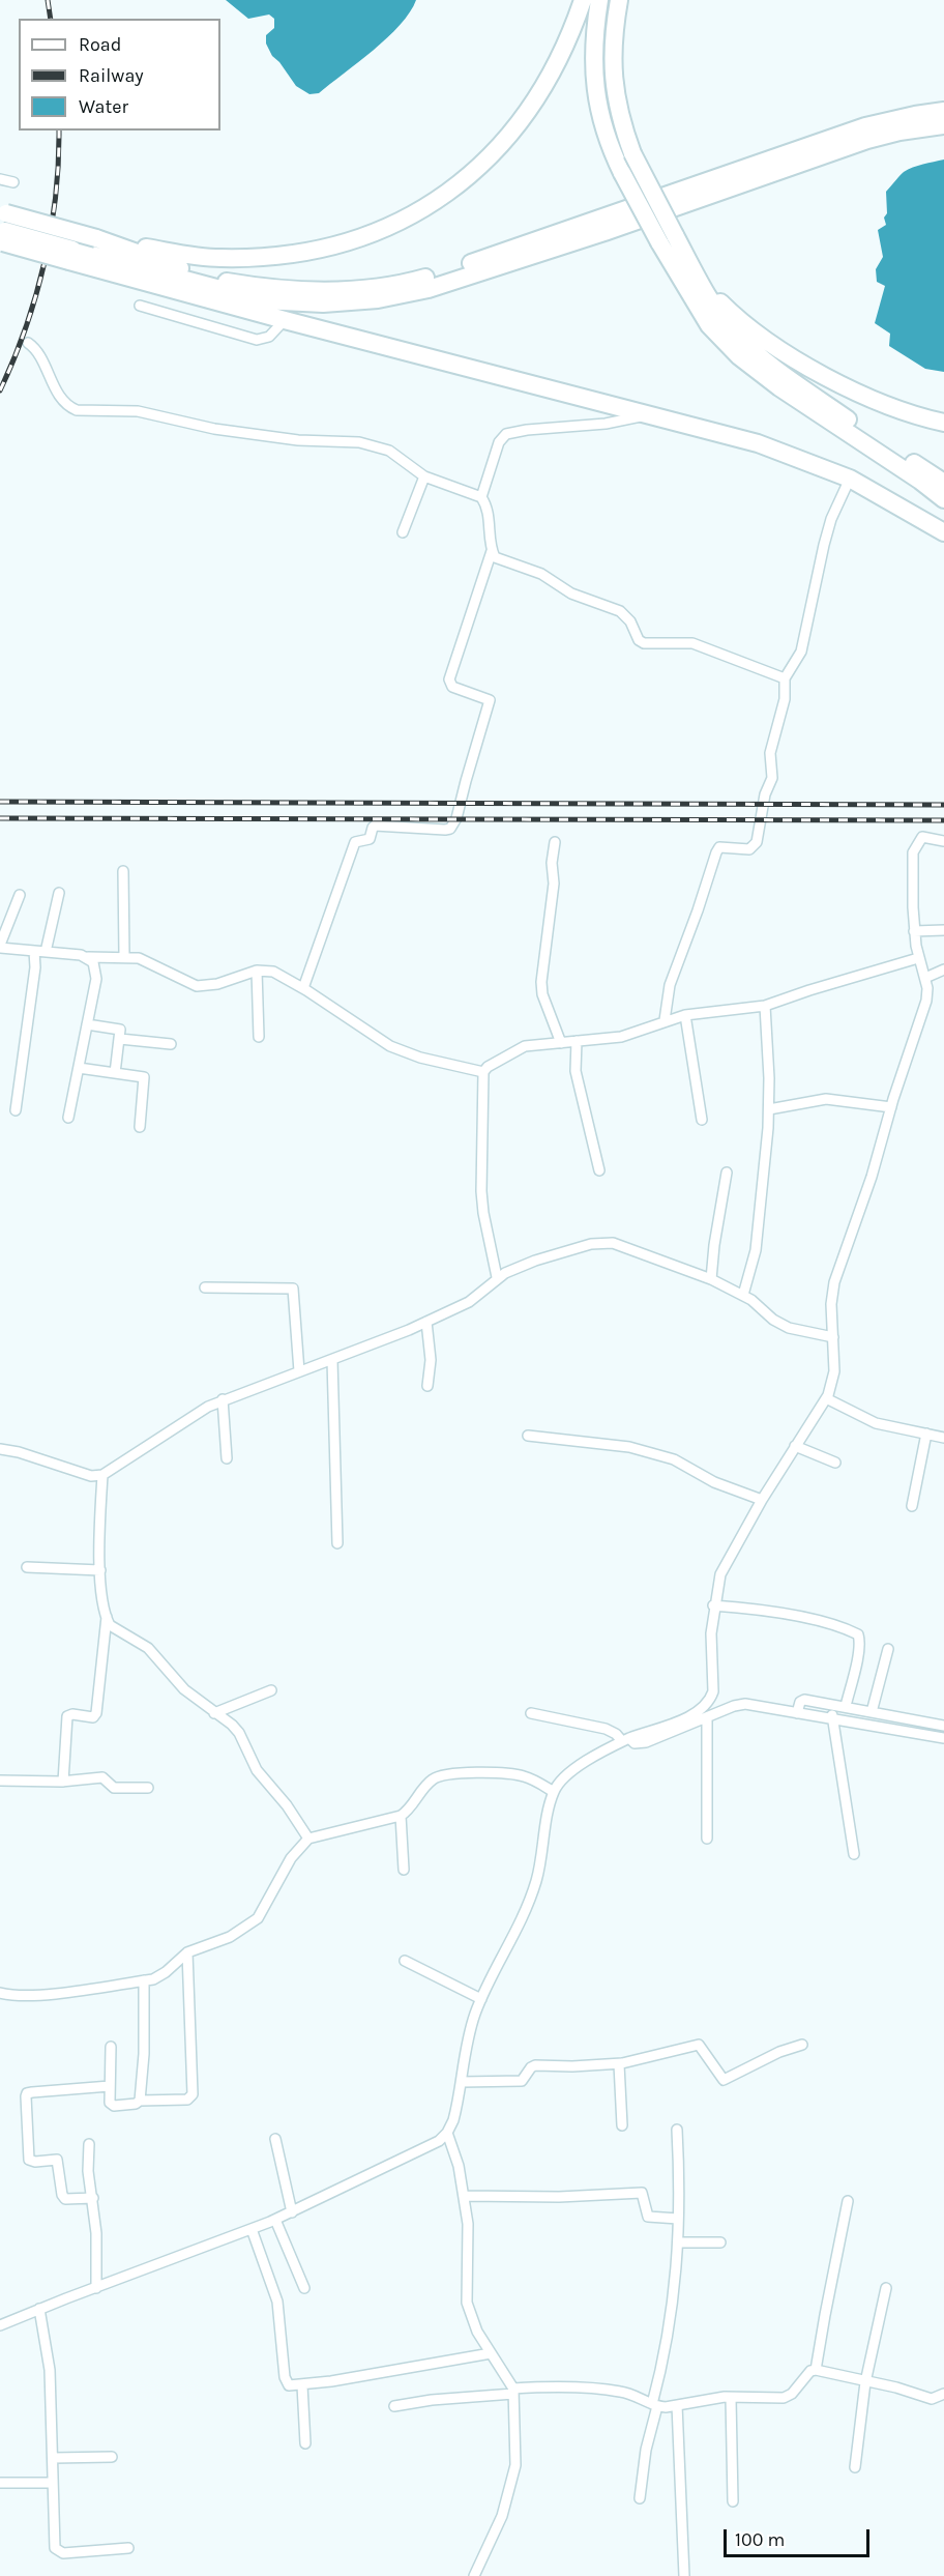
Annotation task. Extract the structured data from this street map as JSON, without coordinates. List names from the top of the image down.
{
  "legend": ["Road", "Railway", "Water"],
  "scale_bar": "100 m"
}
